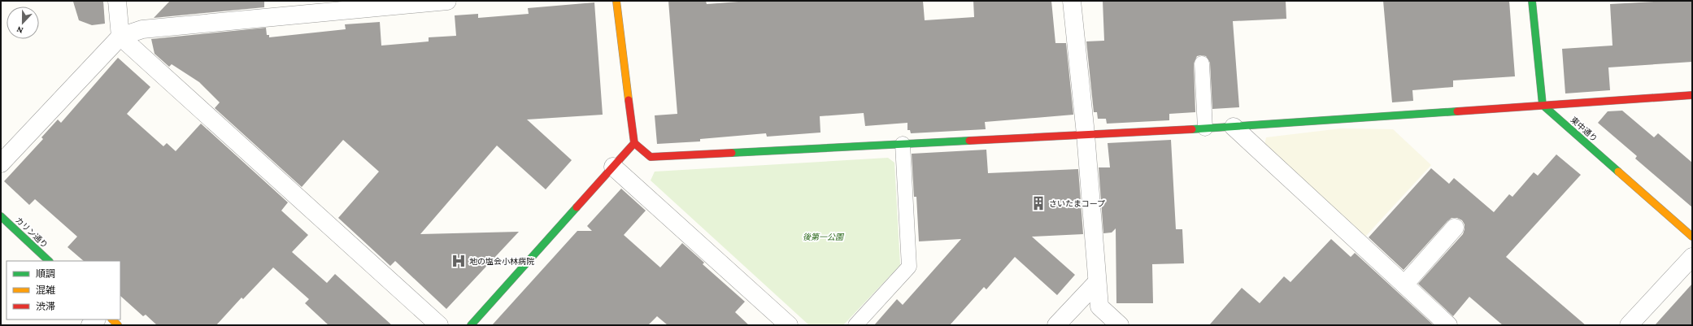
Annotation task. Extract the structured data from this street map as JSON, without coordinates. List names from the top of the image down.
{
  "streets": {
    "street": ["東中通り", "カリン通り"]
  },
  "parks": ["後第一公園"],
  "places": {
    "building": ["さいたまコープ"],
    "hospital": ["地の塩会小林病院"]
  },
  "legend": ["順調", "混雑", "渋滞"],
  "north": "bottom"
}
